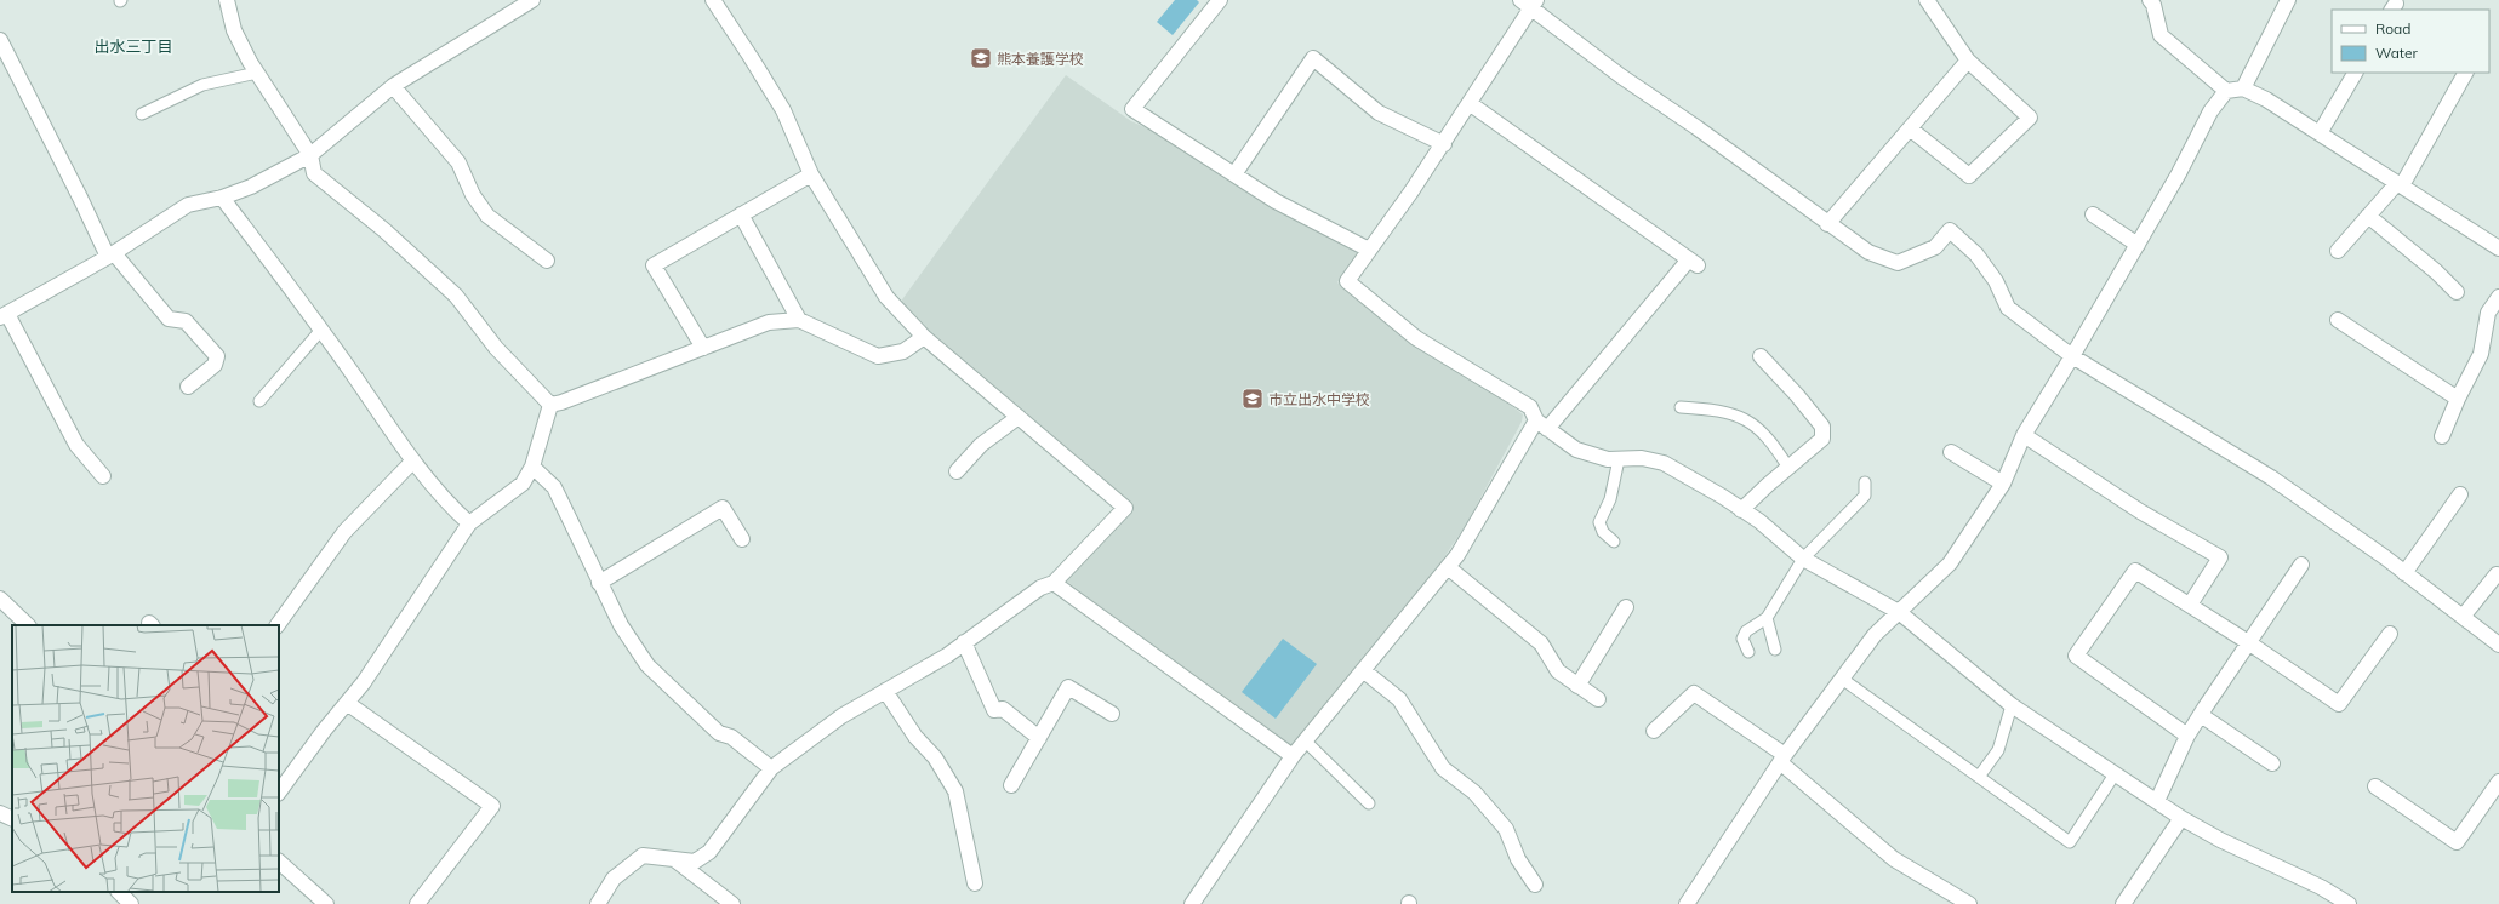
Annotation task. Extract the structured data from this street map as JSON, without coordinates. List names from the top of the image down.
{
  "districts": ["出水三丁目"],
  "places": {
    "school or university": ["熊本養護学校", "市立出水中学校"]
  },
  "legend": ["Road", "Water"]
}
